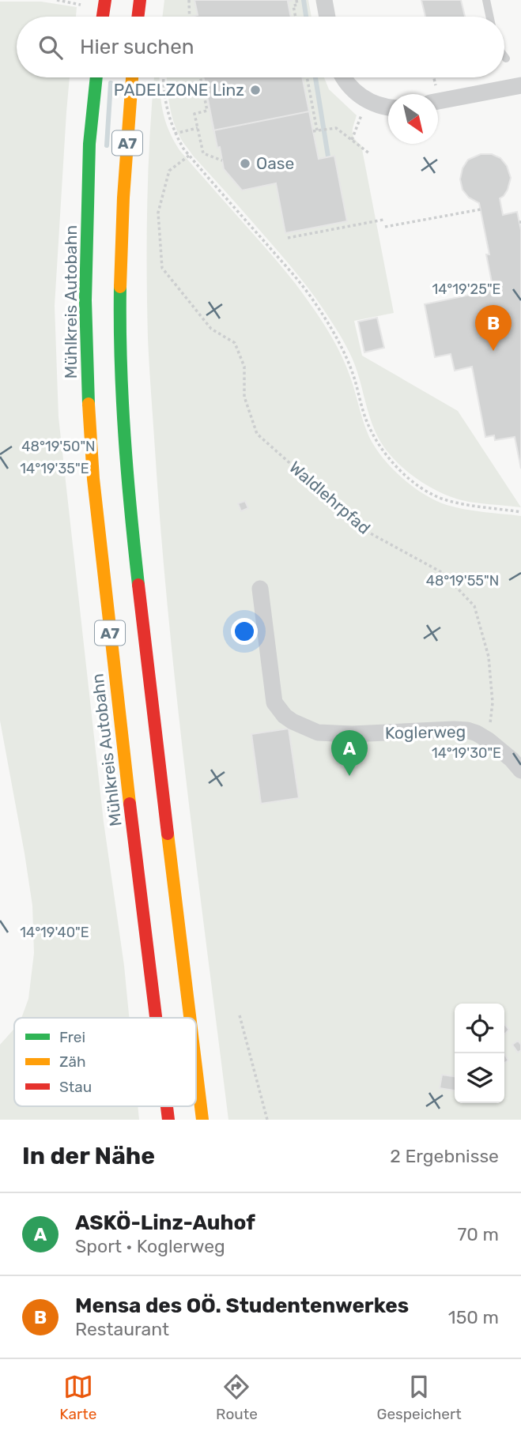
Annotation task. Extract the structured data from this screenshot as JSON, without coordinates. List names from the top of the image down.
{
  "streets": {
    "highway": ["A7", "Mühlkreis Autobahn"],
    "street": ["Koglerweg"],
    "path": ["Waldlehrpfad"]
  },
  "crossings": [
    ["Waldlehrpfad", "Koglerweg"]
  ],
  "places": ["PADELZONE Linz", "Oase"],
  "legend": ["Frei", "Zäh", "Stau"],
  "north": "bottom right",
  "page": {
    "search": "Hier suchen",
    "pins": ["B", "A"],
    "heading": ["In der Nähe", "2 Ergebnisse"],
    "list": [
      {
        "mark": "A",
        "name": "ASKÖ-Linz-Auhof",
        "note": "Sport · Koglerweg",
        "value": "70 m"
      },
      {
        "mark": "B",
        "name": "Mensa des OÖ. Studentenwerkes",
        "note": "Restaurant",
        "value": "150 m"
      }
    ],
    "nav": ["Karte", "Route", "Gespeichert"]
  },
  "coordinates": [
    "14°19'25\"E",
    "48°19'50\"N",
    "14°19'35\"E",
    "48°19'55\"N",
    "14°19'30\"E",
    "14°19'40\"E"
  ]
}
